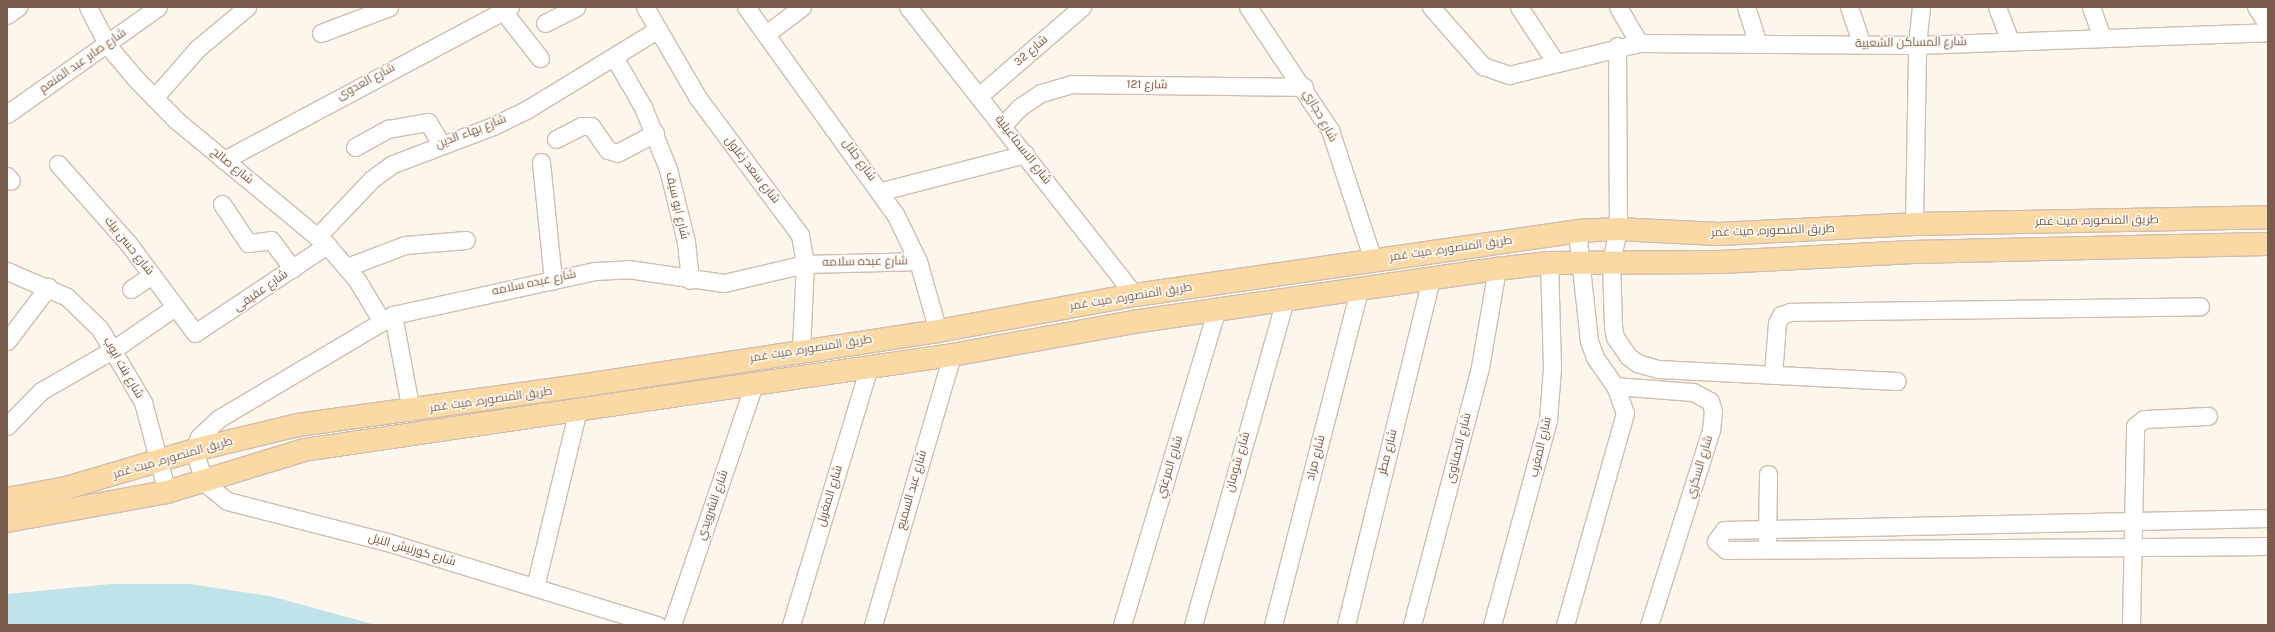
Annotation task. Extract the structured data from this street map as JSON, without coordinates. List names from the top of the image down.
{
  "streets": {
    "main road": ["طريق المنصوره, ميت غمر"],
    "street": [
      "شارع المساكن الشعبية",
      "شارع 32",
      "شارع صابر عبد المنعم",
      "شارع العدوى",
      "شارع 121",
      "شارع حجازي",
      "شارع بهاء الدين",
      "شارع الاسماعيلية",
      "شارع جلال",
      "شارع صالح",
      "شارع سعد زغلول",
      "شارع ابو سيف",
      "شارع حسن بيك",
      "شارع عبده سلامه",
      "شارع عفيفى",
      "شارع بنت ايوب",
      "شارع المغرب",
      "شارع الحفناوى",
      "شارع مطر",
      "شارع مراد",
      "شارع شومان",
      "شارع المرغني",
      "شارع السكري",
      "شارع عبد السميع",
      "شارع المغربل",
      "شارع الشرويدي",
      "شارع كورنيش النيل"
    ]
  },
  "crossings": [
    ["شارع 32", "شارع الاسماعيلية"],
    ["شارع صابر عبد المنعم", "شارع صالح"],
    ["شارع العدوى", "شارع صالح"],
    ["شارع 121", "شارع حجازي"],
    ["شارع 121", "شارع الاسماعيلية"],
    ["شارع حجازي", "طريق المنصوره, ميت غمر"],
    ["شارع بهاء الدين", "شارع صالح"],
    ["شارع بهاء الدين", "شارع سعد زغلول"],
    ["شارع بهاء الدين", "شارع ابو سيف"],
    ["شارع بهاء الدين", "شارع عفيفى"],
    ["شارع الاسماعيلية", "طريق المنصوره, ميت غمر"],
    ["شارع جلال", "طريق المنصوره, ميت غمر"],
    ["شارع جلال", "شارع عبده سلامه"],
    ["شارع صالح", "طريق المنصوره, ميت غمر"],
    ["شارع صالح", "شارع عبده سلامه"],
    ["شارع صالح", "شارع عفيفى"],
    ["شارع سعد زغلول", "طريق المنصوره, ميت غمر"],
    ["شارع سعد زغلول", "شارع عبده سلامه"],
    ["شارع ابو سيف", "شارع عبده سلامه"],
    ["طريق المنصوره, ميت غمر", "شارع عبده سلامه"],
    ["طريق المنصوره, ميت غمر", "شارع بنت ايوب"],
    ["طريق المنصوره, ميت غمر", "شارع المغرب"],
    ["طريق المنصوره, ميت غمر", "شارع الحفناوى"],
    ["طريق المنصوره, ميت غمر", "شارع مطر"],
    ["طريق المنصوره, ميت غمر", "شارع مراد"],
    ["طريق المنصوره, ميت غمر", "شارع شومان"],
    ["طريق المنصوره, ميت غمر", "شارع المرغني"],
    ["طريق المنصوره, ميت غمر", "شارع عبد السميع"],
    ["طريق المنصوره, ميت غمر", "شارع المغربل"],
    ["طريق المنصوره, ميت غمر", "شارع الشرويدي"],
    ["طريق المنصوره, ميت غمر", "شارع كورنيش النيل"],
    ["شارع حسن بيك", "شارع عفيفى"]
  ]
}
